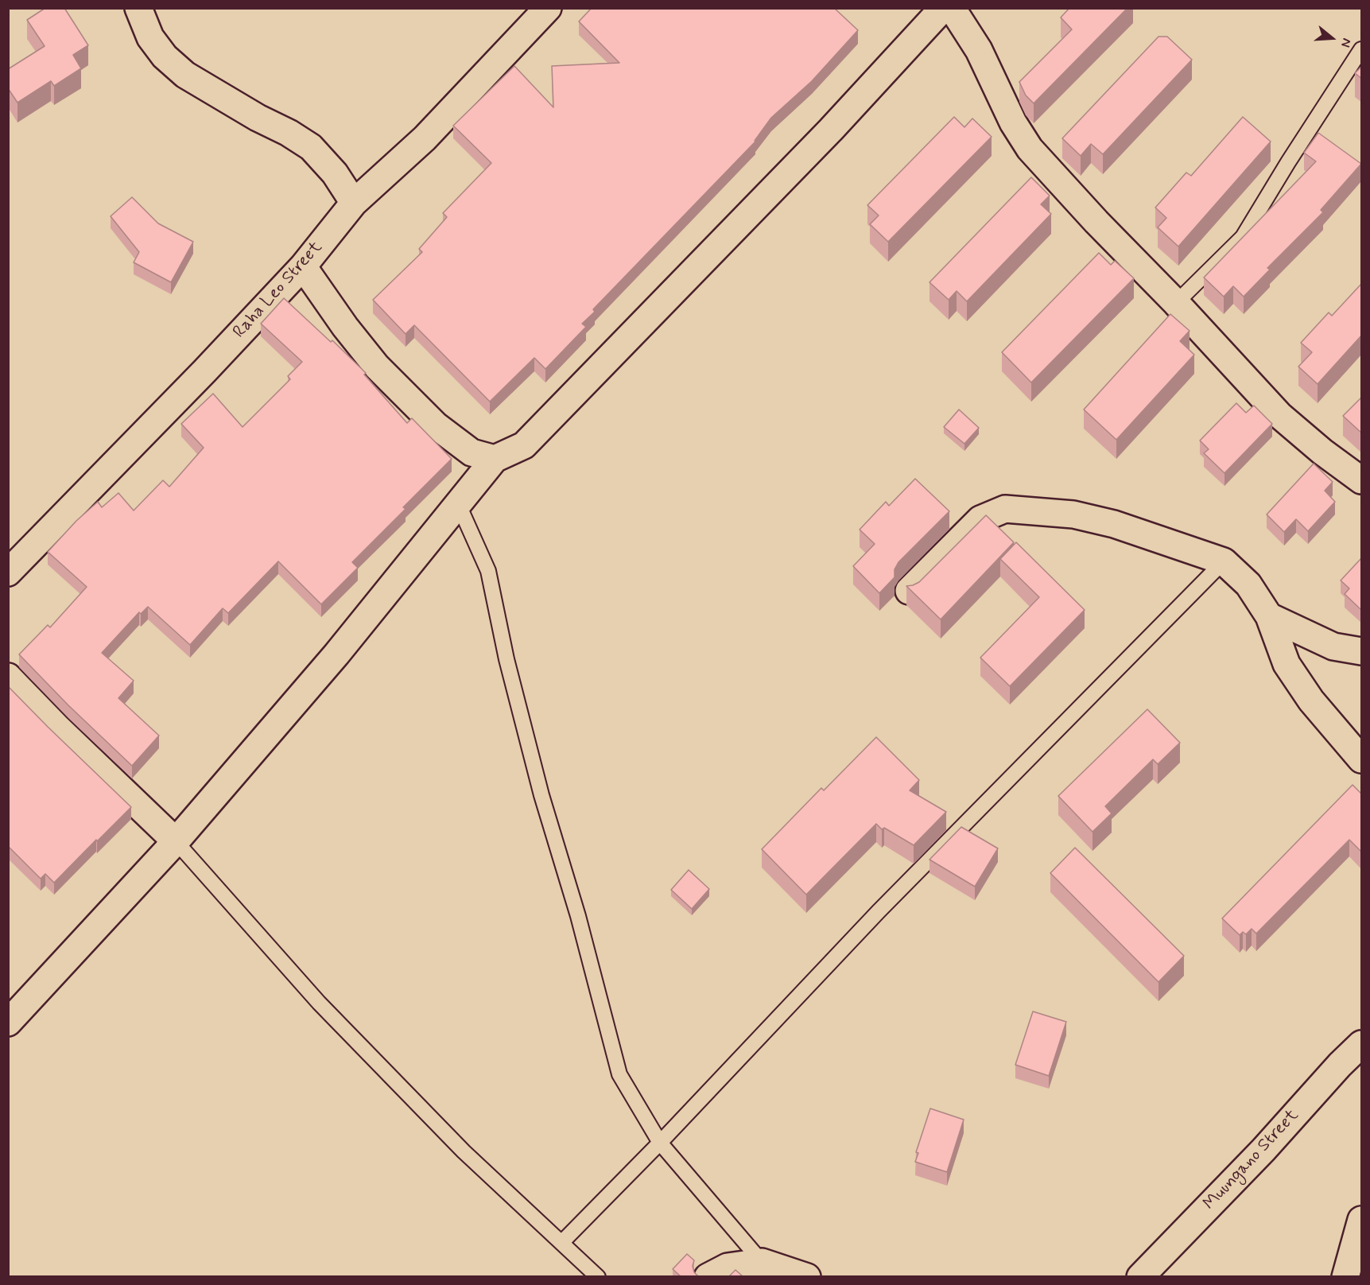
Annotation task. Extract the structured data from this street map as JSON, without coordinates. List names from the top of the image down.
{
  "streets": {
    "street": ["Raha Leo Street", "Muungano Street"]
  },
  "north": "right"
}
